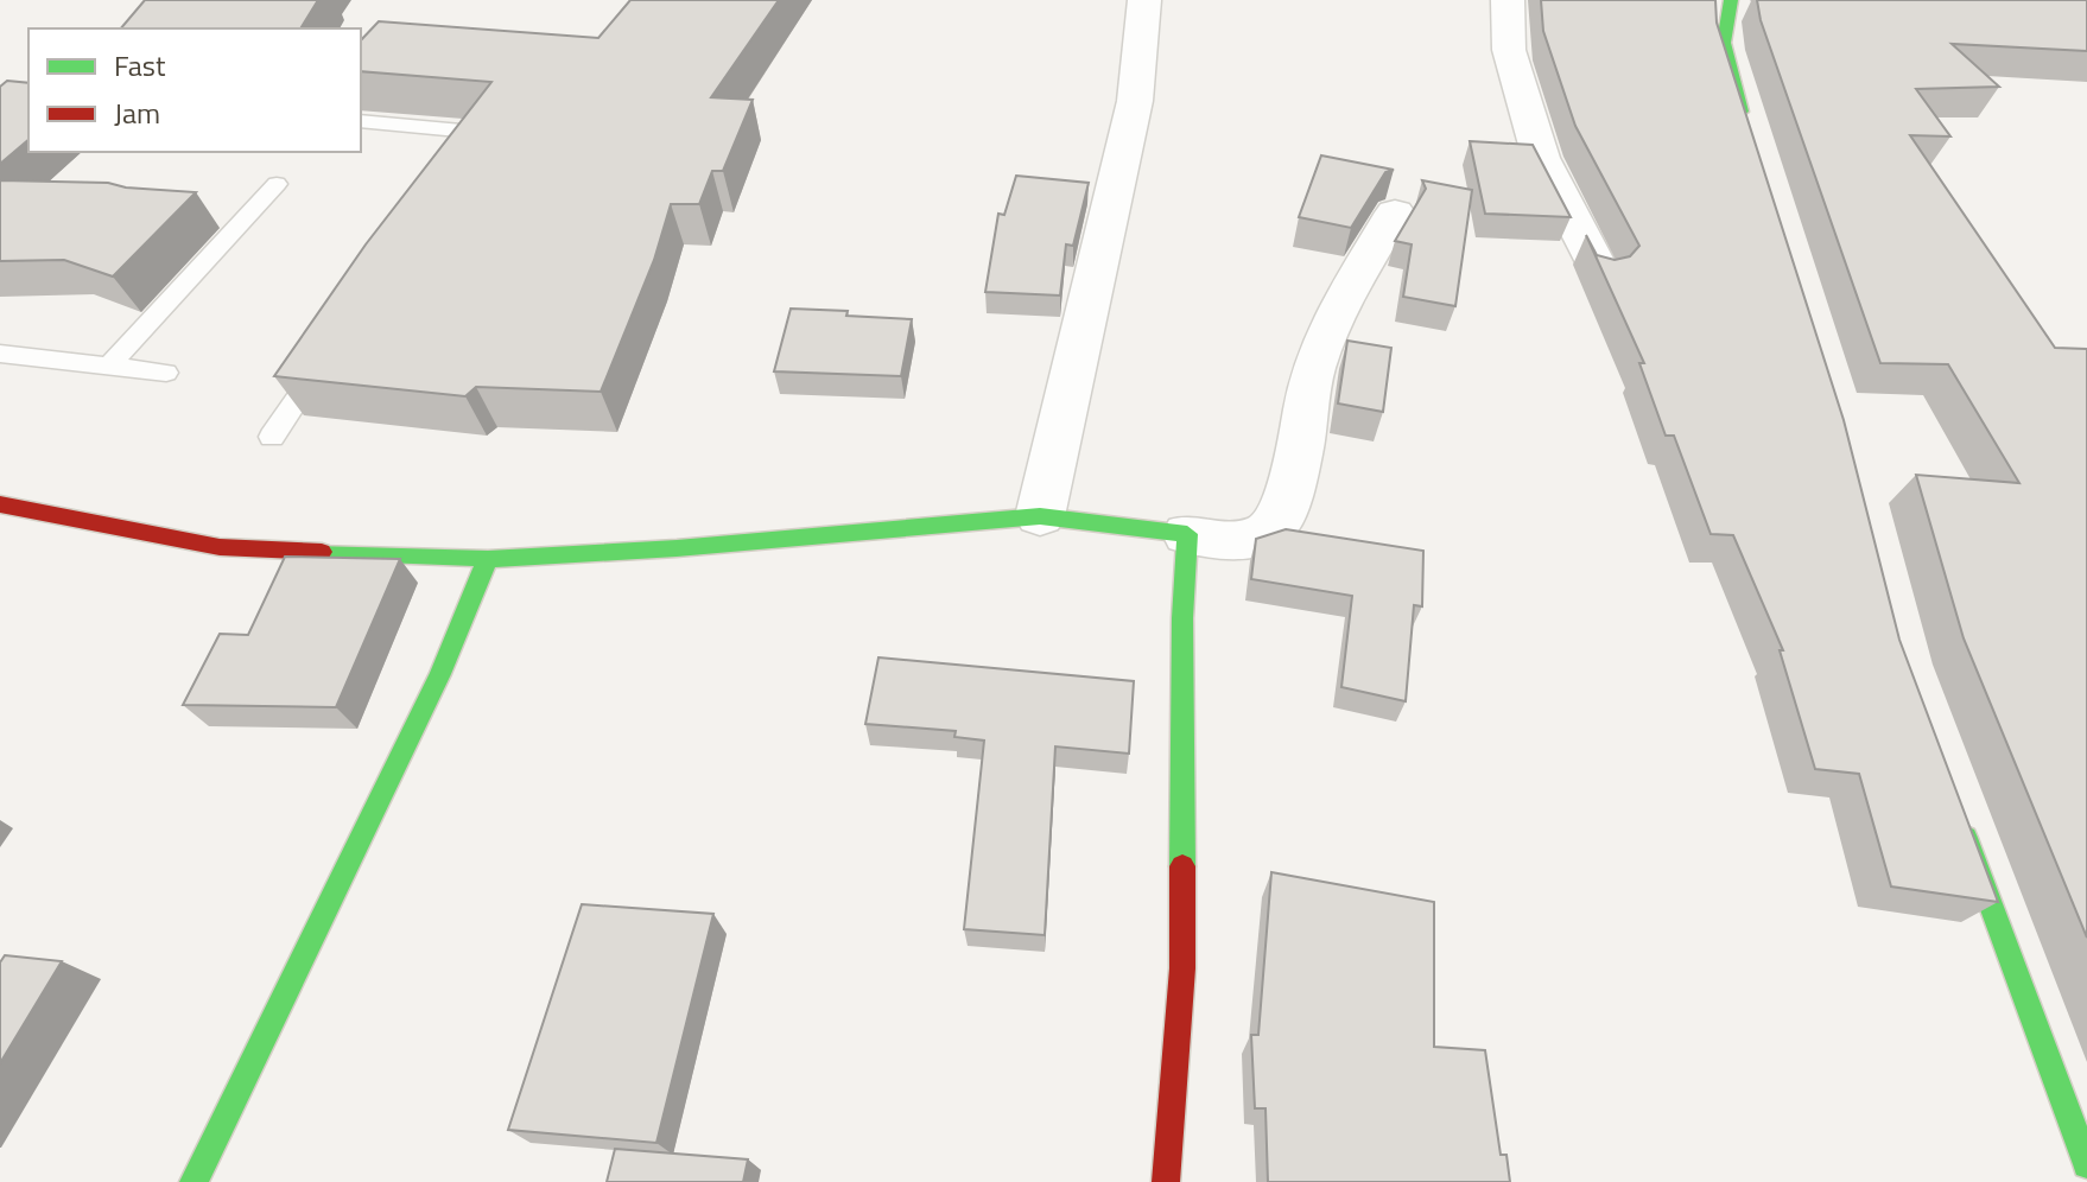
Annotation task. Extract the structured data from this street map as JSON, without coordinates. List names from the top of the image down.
{
  "legend": ["Fast", "Jam"]
}
